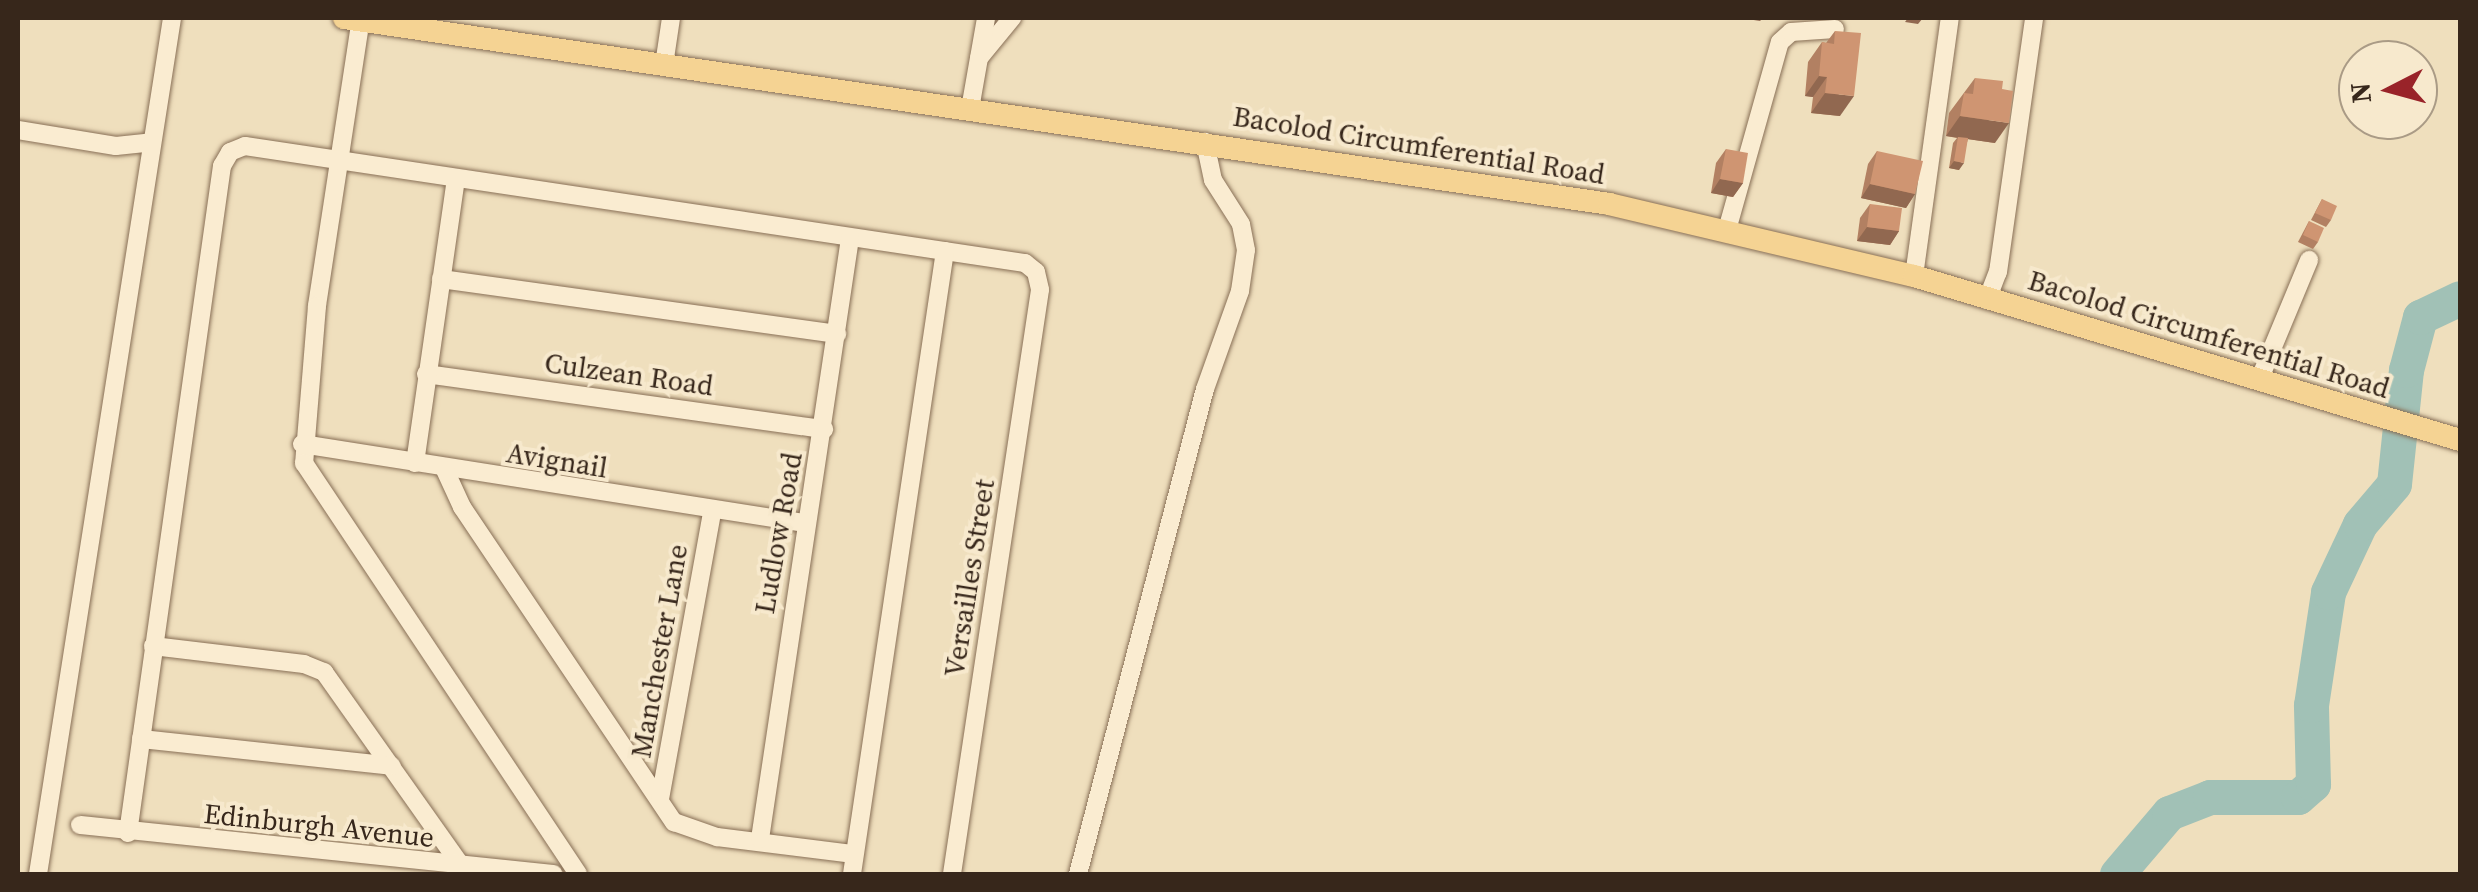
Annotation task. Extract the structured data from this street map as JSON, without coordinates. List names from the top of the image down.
{
  "streets": {
    "main road": ["Bacolod Circumferential Road"],
    "street": [
      "Culzean Road",
      "Avignail",
      "Ludlow Road",
      "Versailles Street",
      "Manchester Lane",
      "Edinburgh Avenue"
    ]
  },
  "crossings": [
    ["Culzean Road", "Ludlow Road"],
    ["Avignail", "Ludlow Road"],
    ["Avignail", "Manchester Lane"]
  ],
  "north": "left"
}
